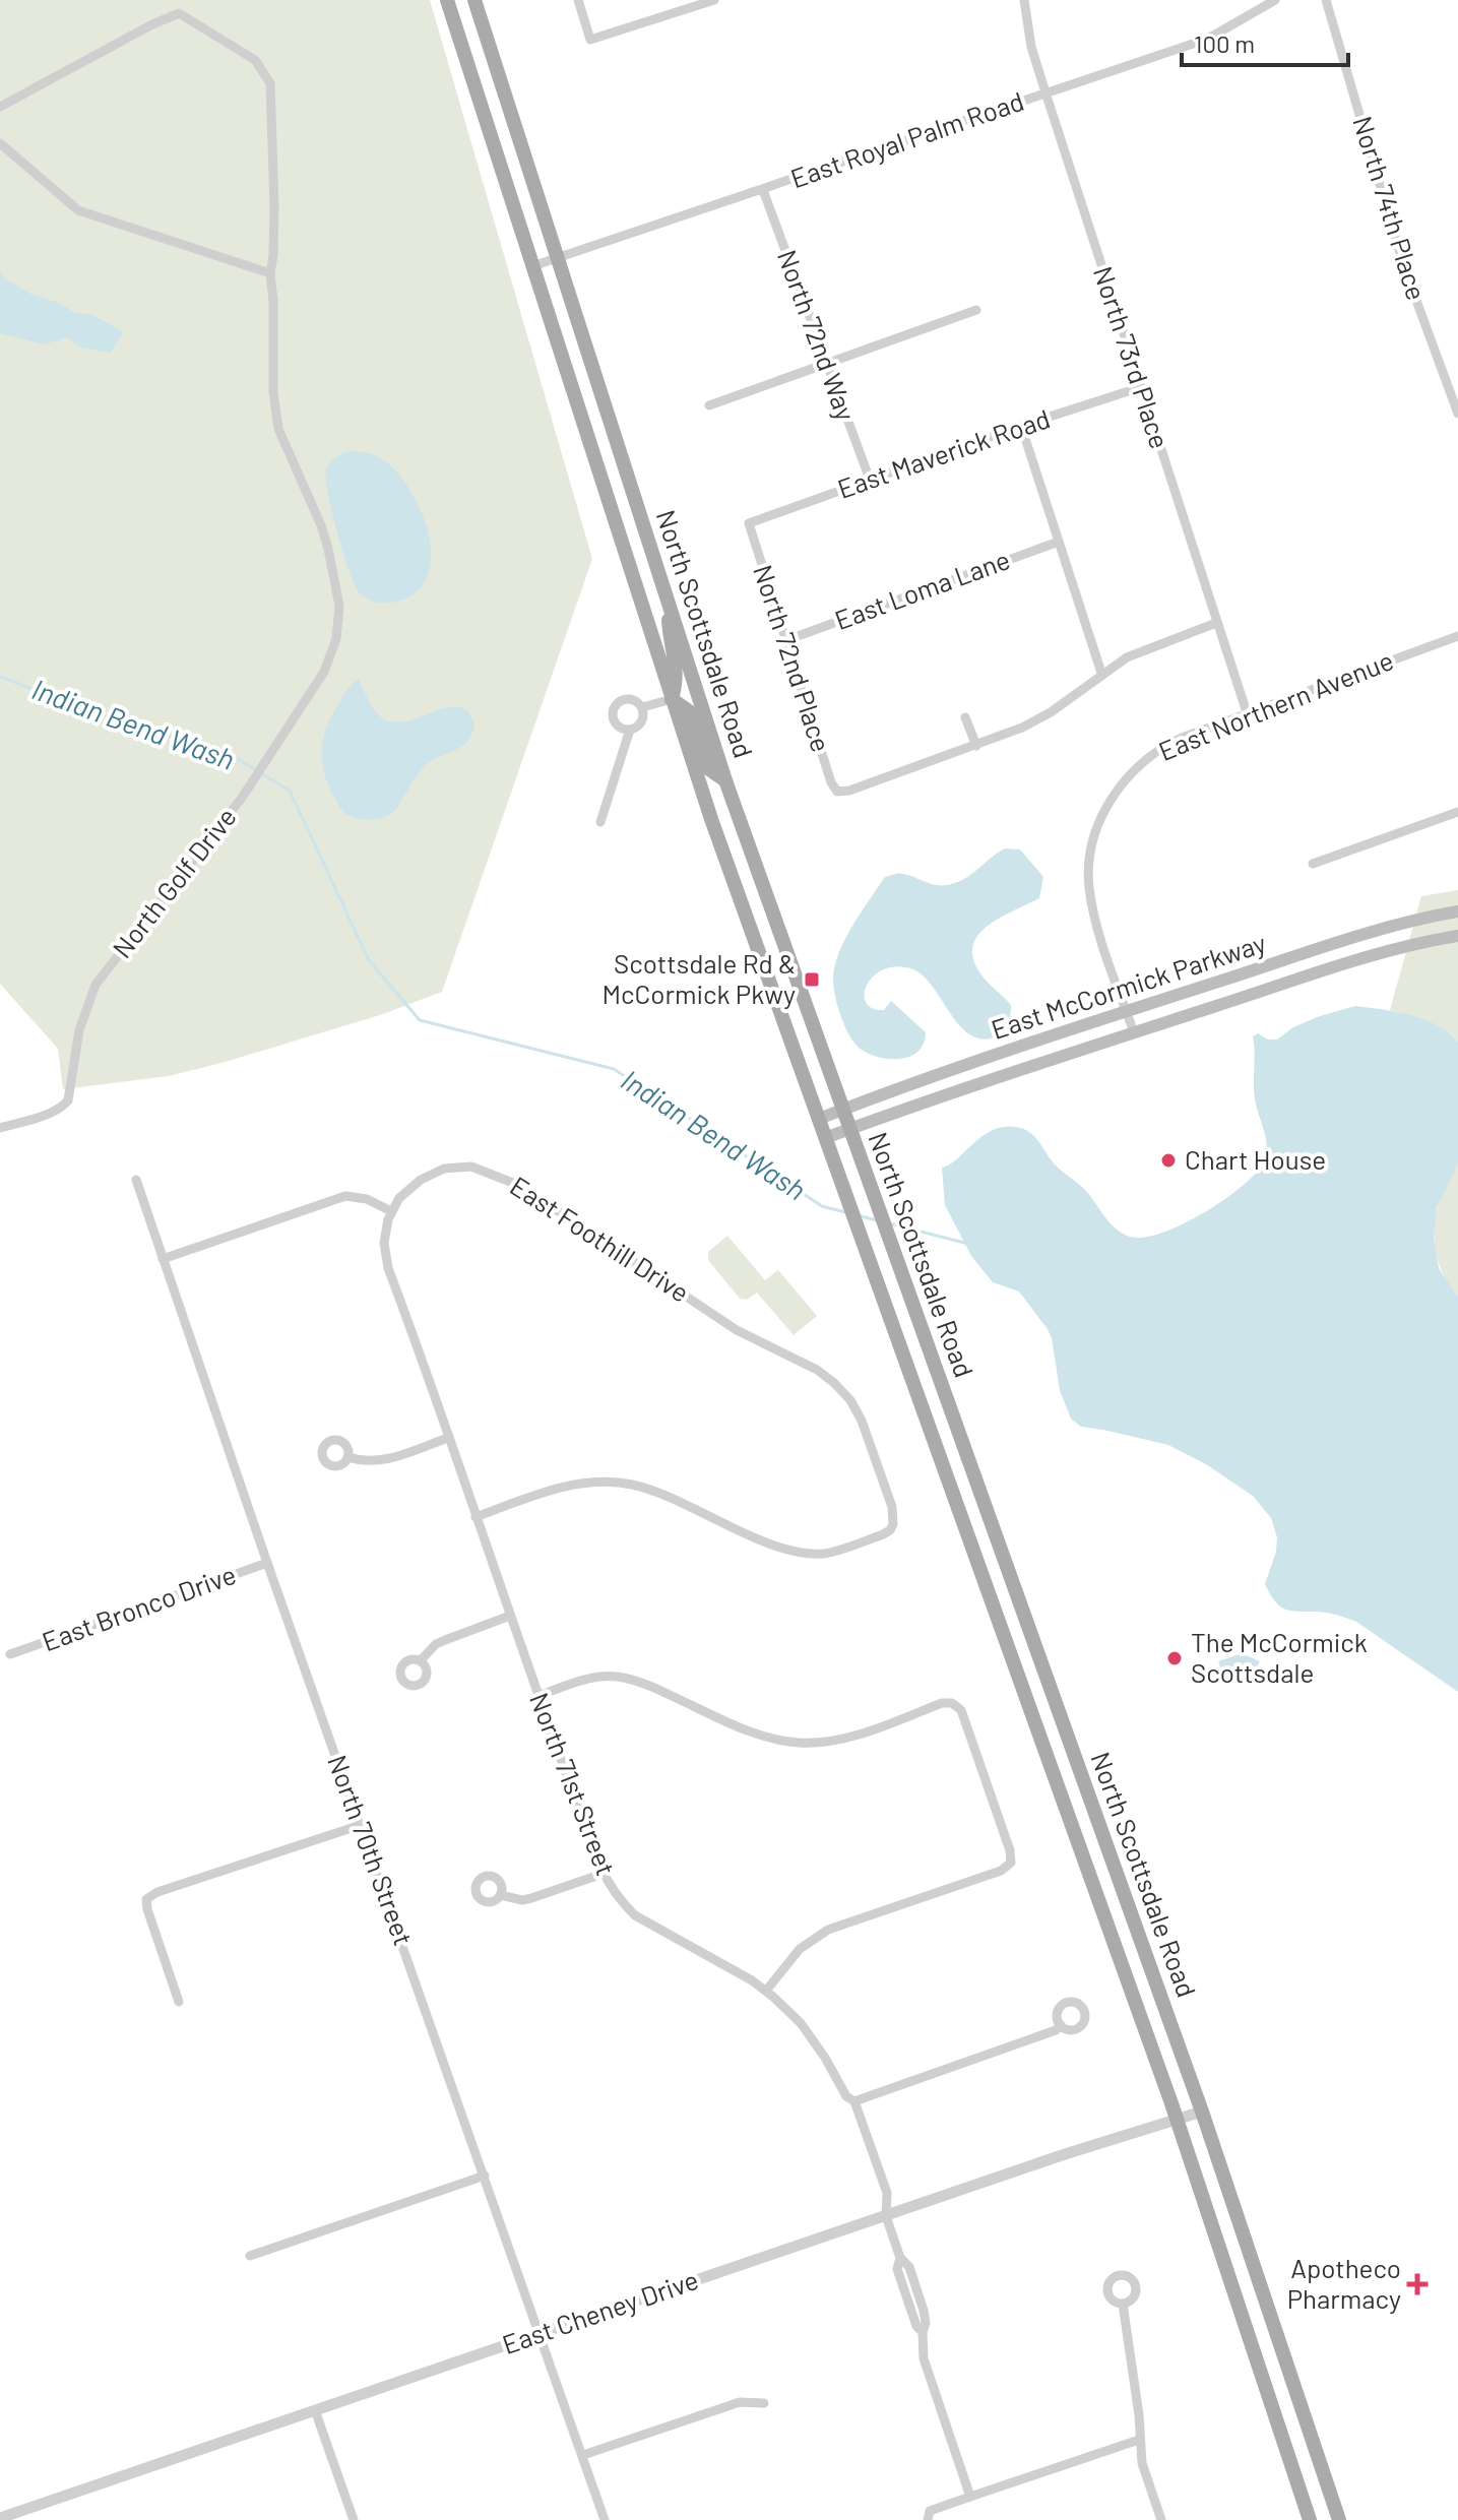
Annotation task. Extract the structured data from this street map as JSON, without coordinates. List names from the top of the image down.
{
  "streets": {
    "main road": ["North Scottsdale Road", "East McCormick Parkway"],
    "street": [
      "East Royal Palm Road",
      "North 74th Place",
      "North 72nd Way",
      "North 73rd Place",
      "East Maverick Road",
      "East Loma Lane",
      "North 72nd Place",
      "East Northern Avenue",
      "North Golf Drive",
      "East Foothill Drive",
      "East Bronco Drive",
      "North 71st Street",
      "North 70th Street",
      "East Cheney Drive"
    ]
  },
  "crossings": [
    ["East Royal Palm Road", "North 72nd Way"],
    ["East Royal Palm Road", "North 73rd Place"],
    ["East Royal Palm Road", "North Scottsdale Road"],
    ["North 72nd Way", "East Maverick Road"],
    ["North 73rd Place", "East Maverick Road"],
    ["North 73rd Place", "East Northern Avenue"],
    ["East Maverick Road", "North 72nd Place"],
    ["East Loma Lane", "North 72nd Place"],
    ["North Scottsdale Road", "East McCormick Parkway"],
    ["North Scottsdale Road", "East Cheney Drive"],
    ["East Northern Avenue", "East McCormick Parkway"],
    ["East Foothill Drive", "North 71st Street"],
    ["East Bronco Drive", "North 70th Street"],
    ["North 71st Street", "East Cheney Drive"],
    ["North 70th Street", "East Cheney Drive"]
  ],
  "water": ["Indian Bend Wash"],
  "places": {
    "transit": ["Scottsdale Rd & McCormick Pkwy"],
    "other": ["Chart House", "The McCormick Scottsdale"],
    "health": ["Apotheco Pharmacy"]
  },
  "scale_bar": "100 m"
}
